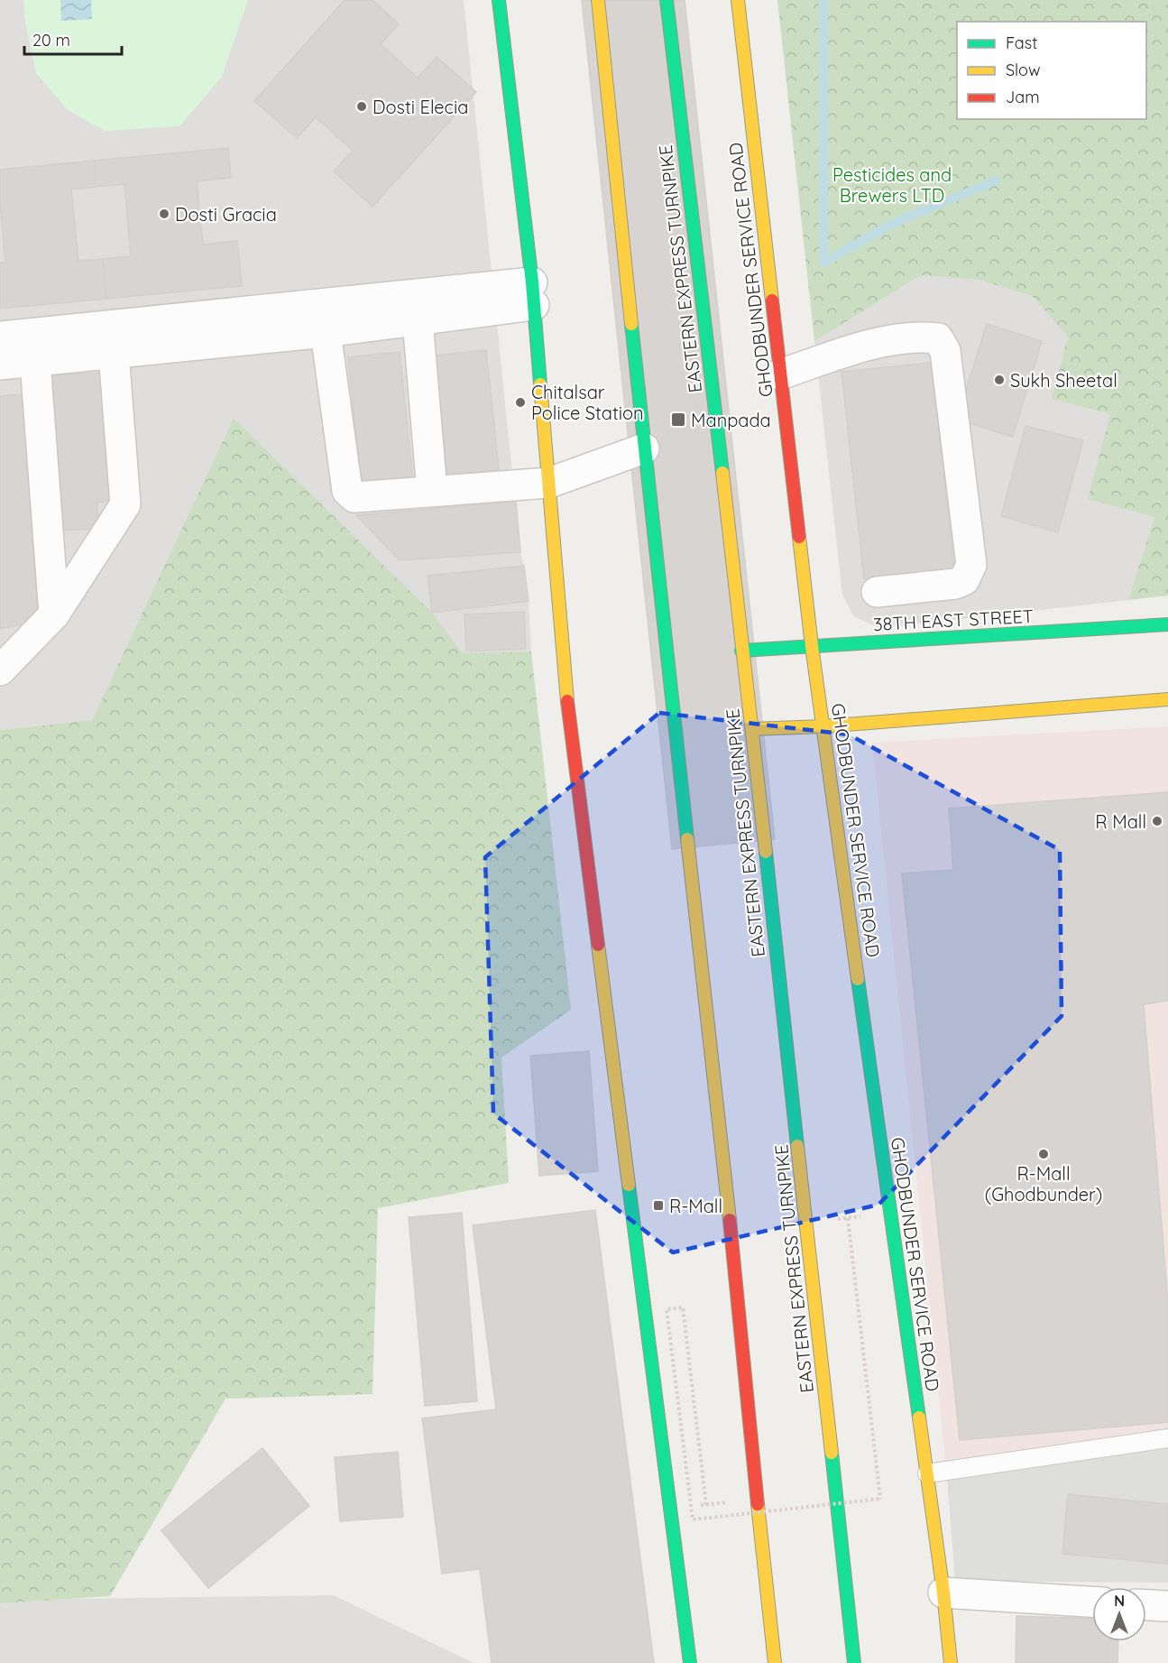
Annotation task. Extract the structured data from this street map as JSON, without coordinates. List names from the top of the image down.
{
  "streets": {
    "street": ["EASTERN EXPRESS TURNPIKE", "GHODBUNDER SERVICE ROAD", "38TH EAST STREET"]
  },
  "crossings": [
    ["EASTERN EXPRESS TURNPIKE", "38TH EAST STREET"],
    ["GHODBUNDER SERVICE ROAD", "38TH EAST STREET"]
  ],
  "parks": ["Pesticides and Brewers LTD"],
  "places": {
    "other": [
      "Dosti Elecia",
      "Dosti Gracia",
      "Sukh Sheetal",
      "Chitalsar Police Station",
      "R Mall",
      "R-Mall (Ghodbunder)"
    ],
    "transit": ["Manpada", "R-Mall"]
  },
  "legend": ["Fast", "Slow", "Jam"],
  "scale_bar": "20 m",
  "north": "top"
}
